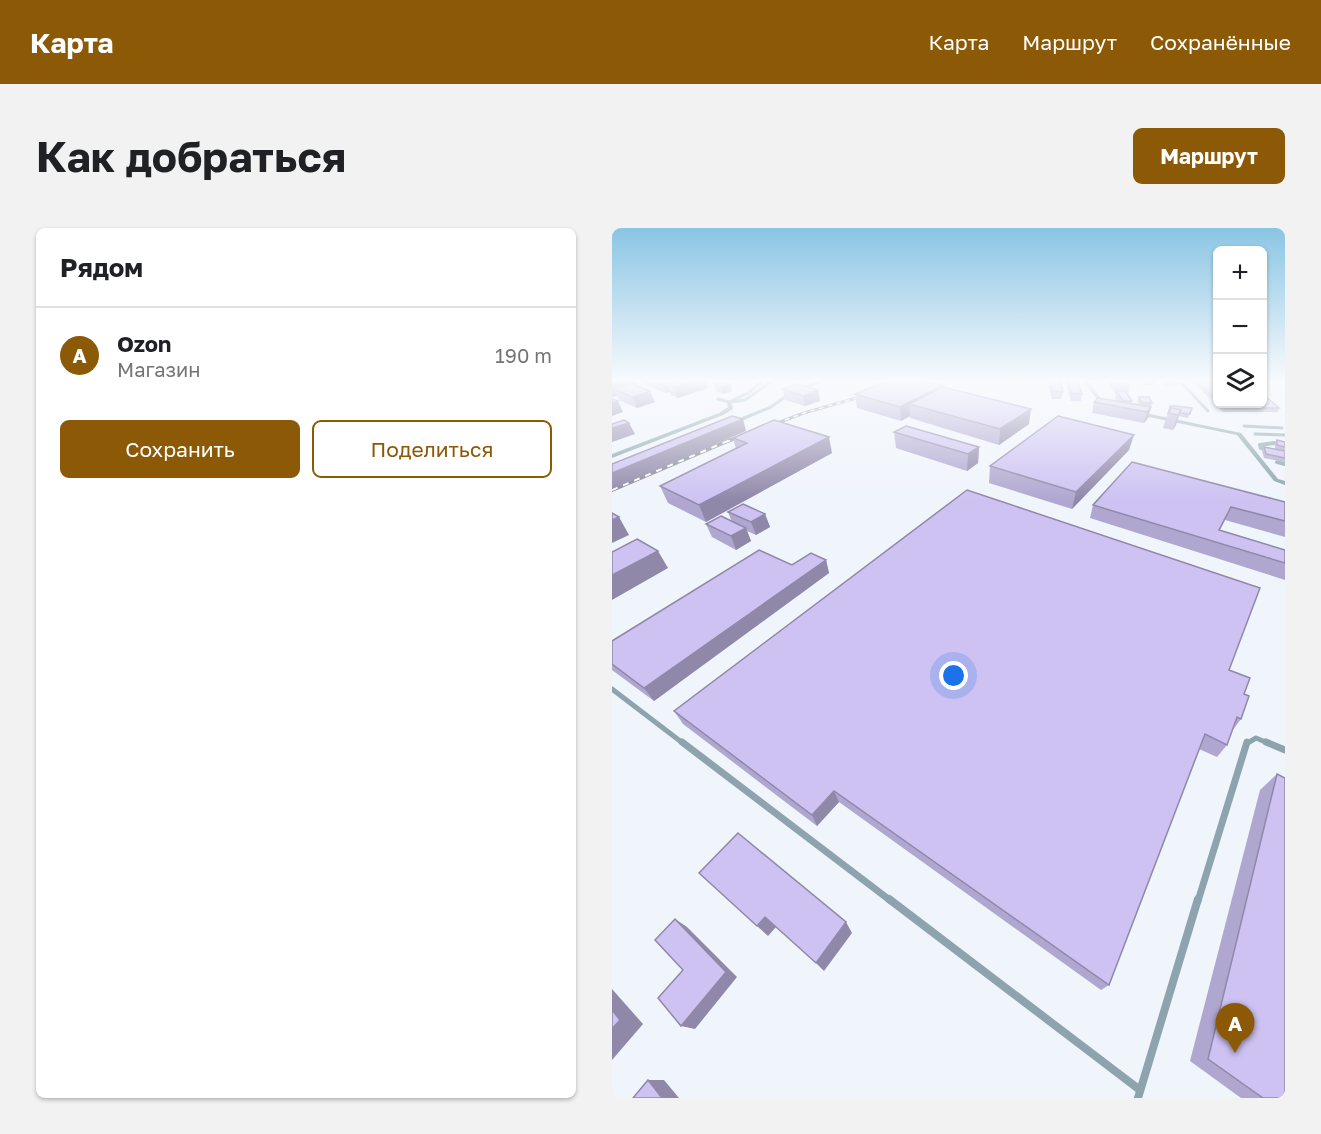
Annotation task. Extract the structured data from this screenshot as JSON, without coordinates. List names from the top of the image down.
{
  "page": {
    "header": "Карта",
    "nav": ["Карта", "Маршрут", "Сохранённые"],
    "buttons": [
      "Маршрут",
      ["Сохранить", "Поделиться"]
    ],
    "title": "Как добраться",
    "heading": "Рядом",
    "map_buttons": ["+", "−"],
    "list": [
      {
        "mark": "A",
        "name": "Ozon",
        "note": "Магазин",
        "value": "190 m"
      }
    ],
    "pins": "A"
  }
}
